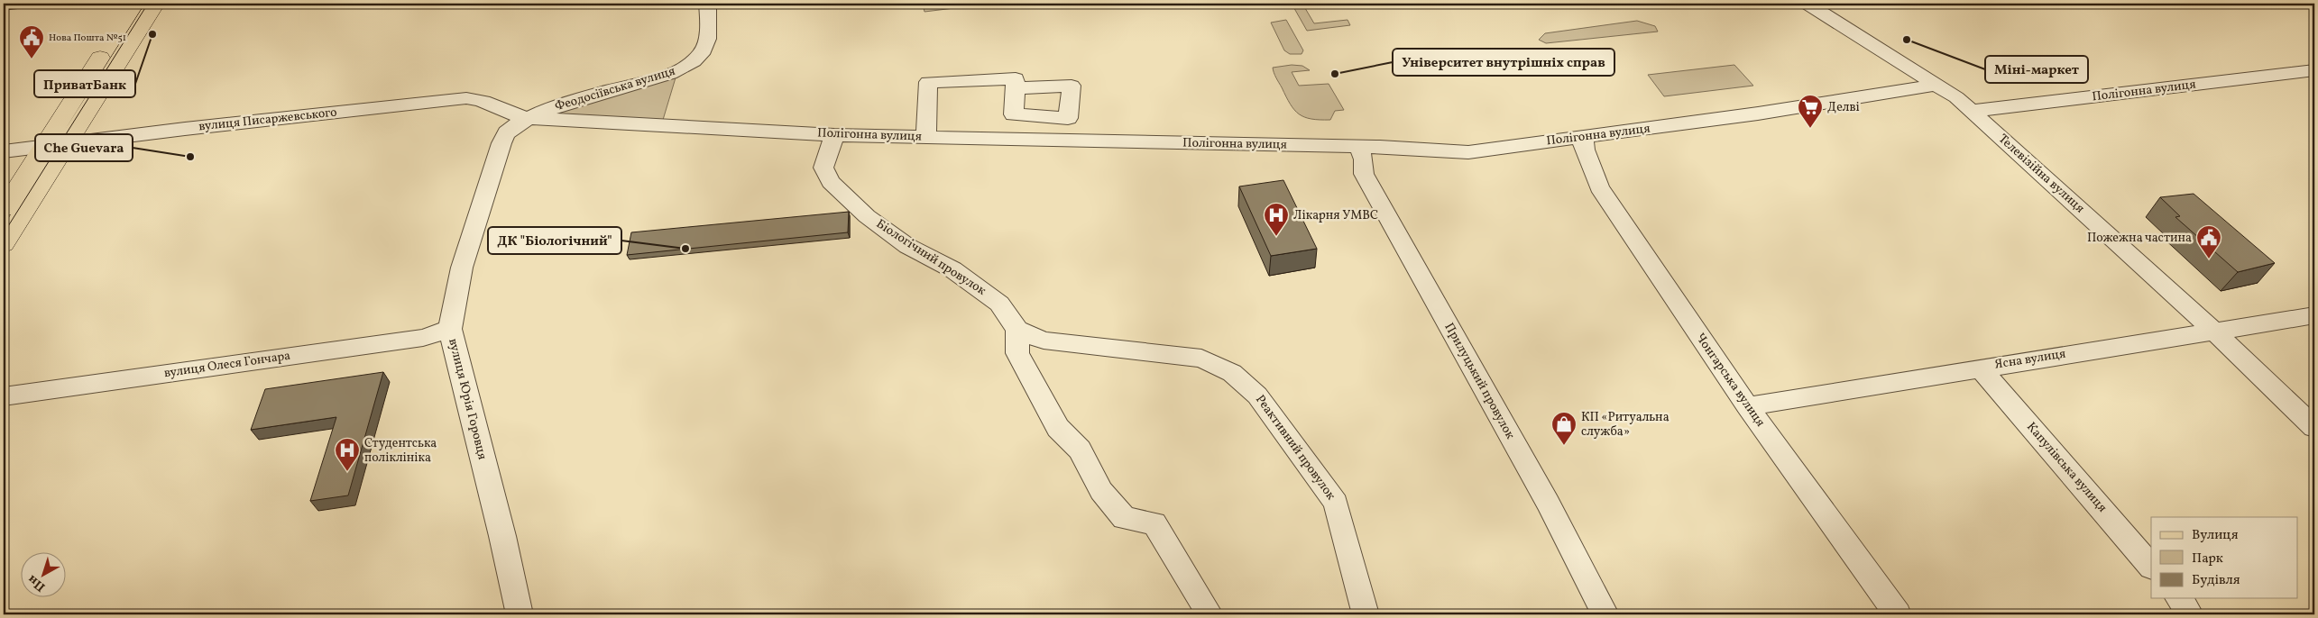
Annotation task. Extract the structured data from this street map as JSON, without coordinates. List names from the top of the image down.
{
  "streets": {
    "street": [
      "Феодосіївська вулиця",
      "Полігонна вулиця",
      "вулиця Писаржевського",
      "Телевізійна вулиця",
      "Біологічний провулок",
      "Ясна вулиця",
      "вулиця Олеся Гончара",
      "Чонгарська вулиця",
      "Прилуцький провулок",
      "вулиця Юрія Горовця",
      "Реактивний провулок",
      "Капулівська вулиця"
    ]
  },
  "crossings": [
    ["Феодосіївська вулиця", "Полігонна вулиця"],
    ["Феодосіївська вулиця", "вулиця Писаржевського"],
    ["Феодосіївська вулиця", "вулиця Юрія Горовця"],
    ["Полігонна вулиця", "вулиця Писаржевського"],
    ["Полігонна вулиця", "Телевізійна вулиця"],
    ["Полігонна вулиця", "Біологічний провулок"],
    ["Полігонна вулиця", "Чонгарська вулиця"],
    ["Полігонна вулиця", "Прилуцький провулок"],
    ["Полігонна вулиця", "вулиця Юрія Горовця"],
    ["вулиця Писаржевського", "вулиця Юрія Горовця"],
    ["Телевізійна вулиця", "Ясна вулиця"],
    ["Біологічний провулок", "Реактивний провулок"],
    ["Ясна вулиця", "Чонгарська вулиця"],
    ["Ясна вулиця", "Капулівська вулиця"],
    ["вулиця Олеся Гончара", "вулиця Юрія Горовця"]
  ],
  "places": {
    "other": [
      "ПриватБанк",
      "Міні-маркет",
      "Університет внутрішніх справ",
      "Che Guevara",
      "ДК \"Біологічний\""
    ],
    "public building": ["Нова Пошта №51", "Пожежна частина"],
    "supermarket": ["Делві"],
    "hospital": ["Лікарня УМВС", "Студентська поліклініка"],
    "shop": ["КП «Ритуальна служба»"]
  },
  "legend": ["Вулиця", "Парк", "Будівля"],
  "north": "bottom left"
}
